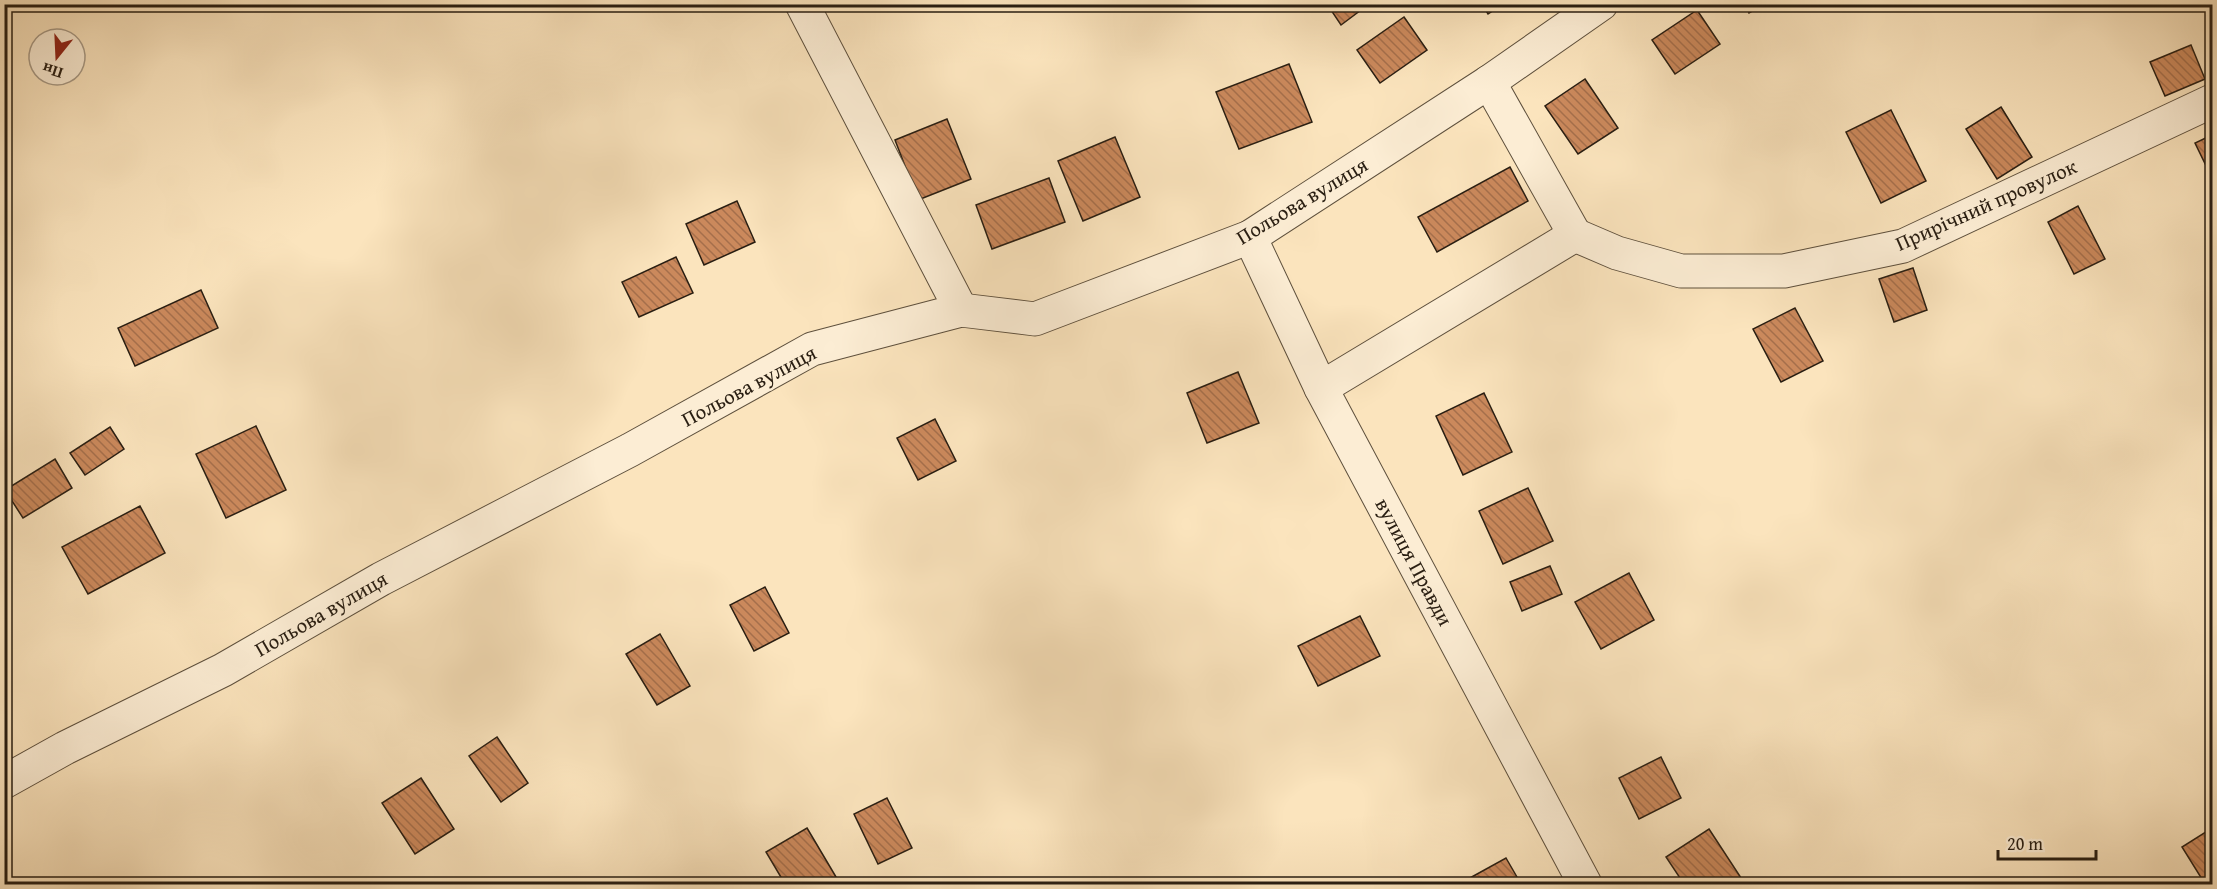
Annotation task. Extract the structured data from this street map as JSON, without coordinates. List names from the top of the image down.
{
  "streets": {
    "street": ["Польова вулиця", "Прирічний провулок", "вулиця Правди"]
  },
  "crossings": [
    ["Польова вулиця", "вулиця Правди"]
  ],
  "scale_bar": "20 m",
  "north": "bottom"
}
